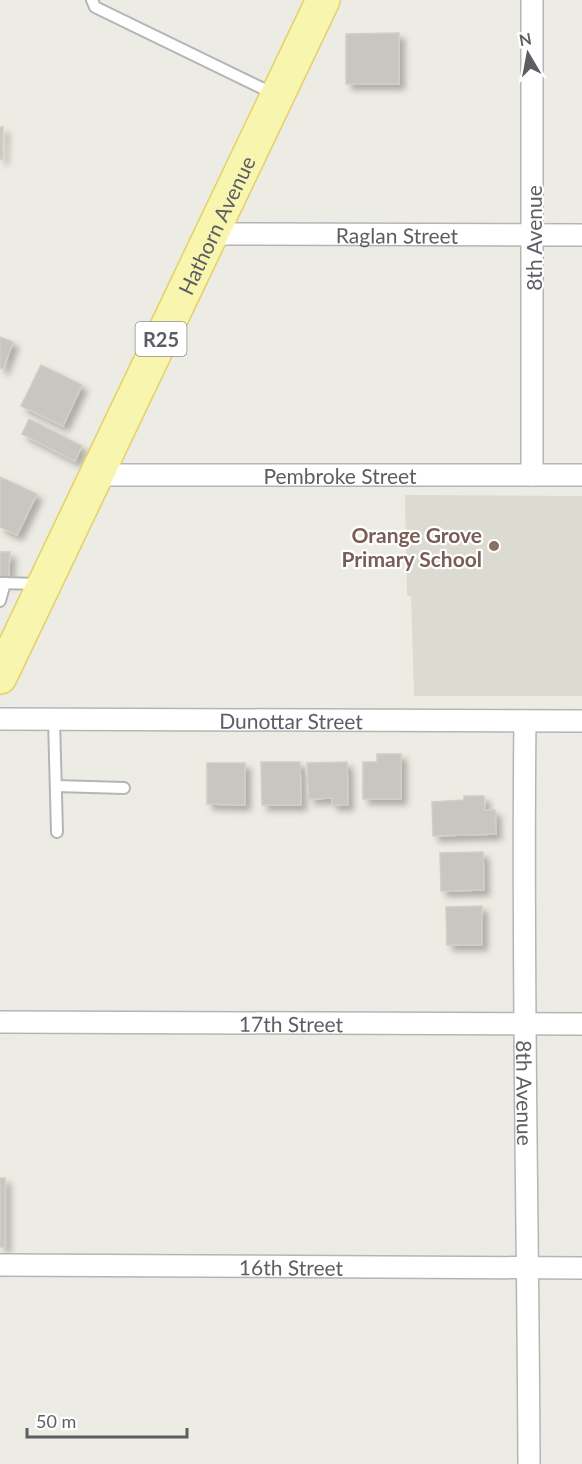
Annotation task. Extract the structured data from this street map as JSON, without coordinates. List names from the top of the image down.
{
  "streets": {
    "main road": ["Hathorn Avenue", "R25"],
    "street": [
      "Raglan Street",
      "8th Avenue",
      "Pembroke Street",
      "Dunottar Street",
      "17th Street",
      "16th Street"
    ]
  },
  "crossings": [
    ["Hathorn Avenue", "Raglan Street"],
    ["Hathorn Avenue", "Pembroke Street"],
    ["Raglan Street", "8th Avenue"],
    ["8th Avenue", "Pembroke Street"],
    ["8th Avenue", "Dunottar Street"],
    ["8th Avenue", "17th Street"],
    ["8th Avenue", "16th Street"]
  ],
  "places": ["Orange Grove Primary School"],
  "scale_bar": "50 m",
  "north": "top"
}
